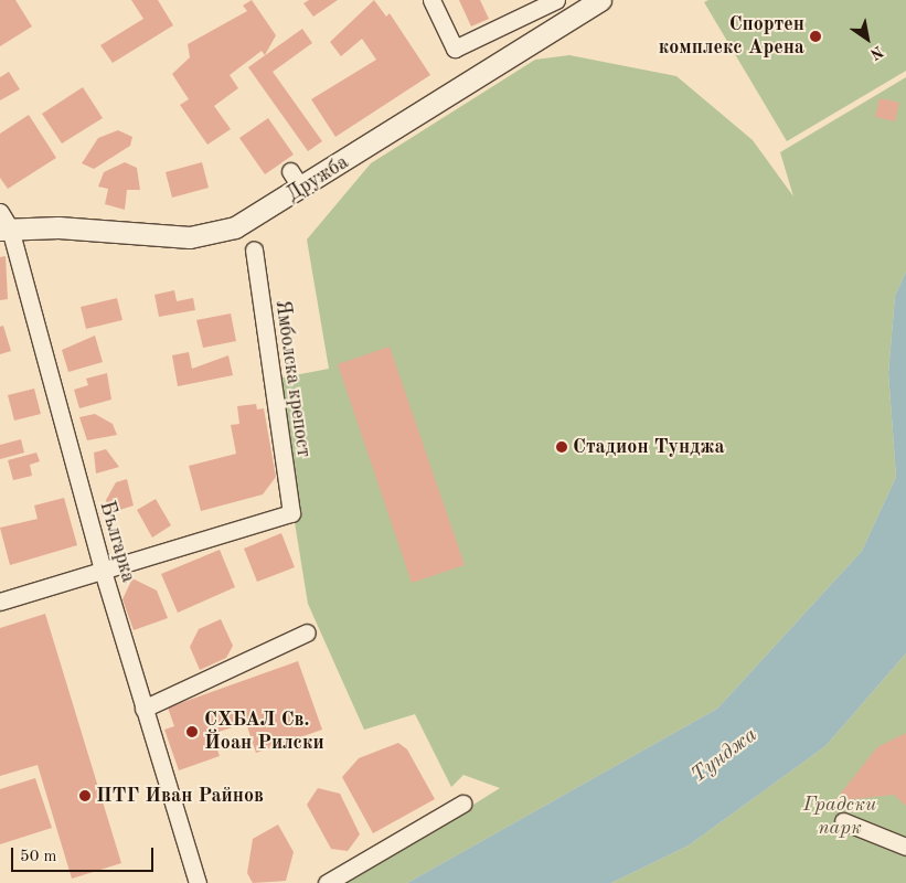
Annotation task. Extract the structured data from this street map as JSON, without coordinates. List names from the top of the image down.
{
  "streets": {
    "street": ["Дружба", "Ямболска крепост", "Българка"]
  },
  "crossings": [
    ["Дружба", "Българка"],
    ["Ямболска крепост", "Българка"]
  ],
  "water": ["Тунджа"],
  "parks": ["Градски парк"],
  "places": [
    "Спортен комплекс Арена",
    "Стадион Тунджа",
    "СХБАЛ Св. Йоан Рилски",
    "ПТГ Иван Райнов"
  ],
  "scale_bar": "50 m",
  "north": "bottom right"
}
